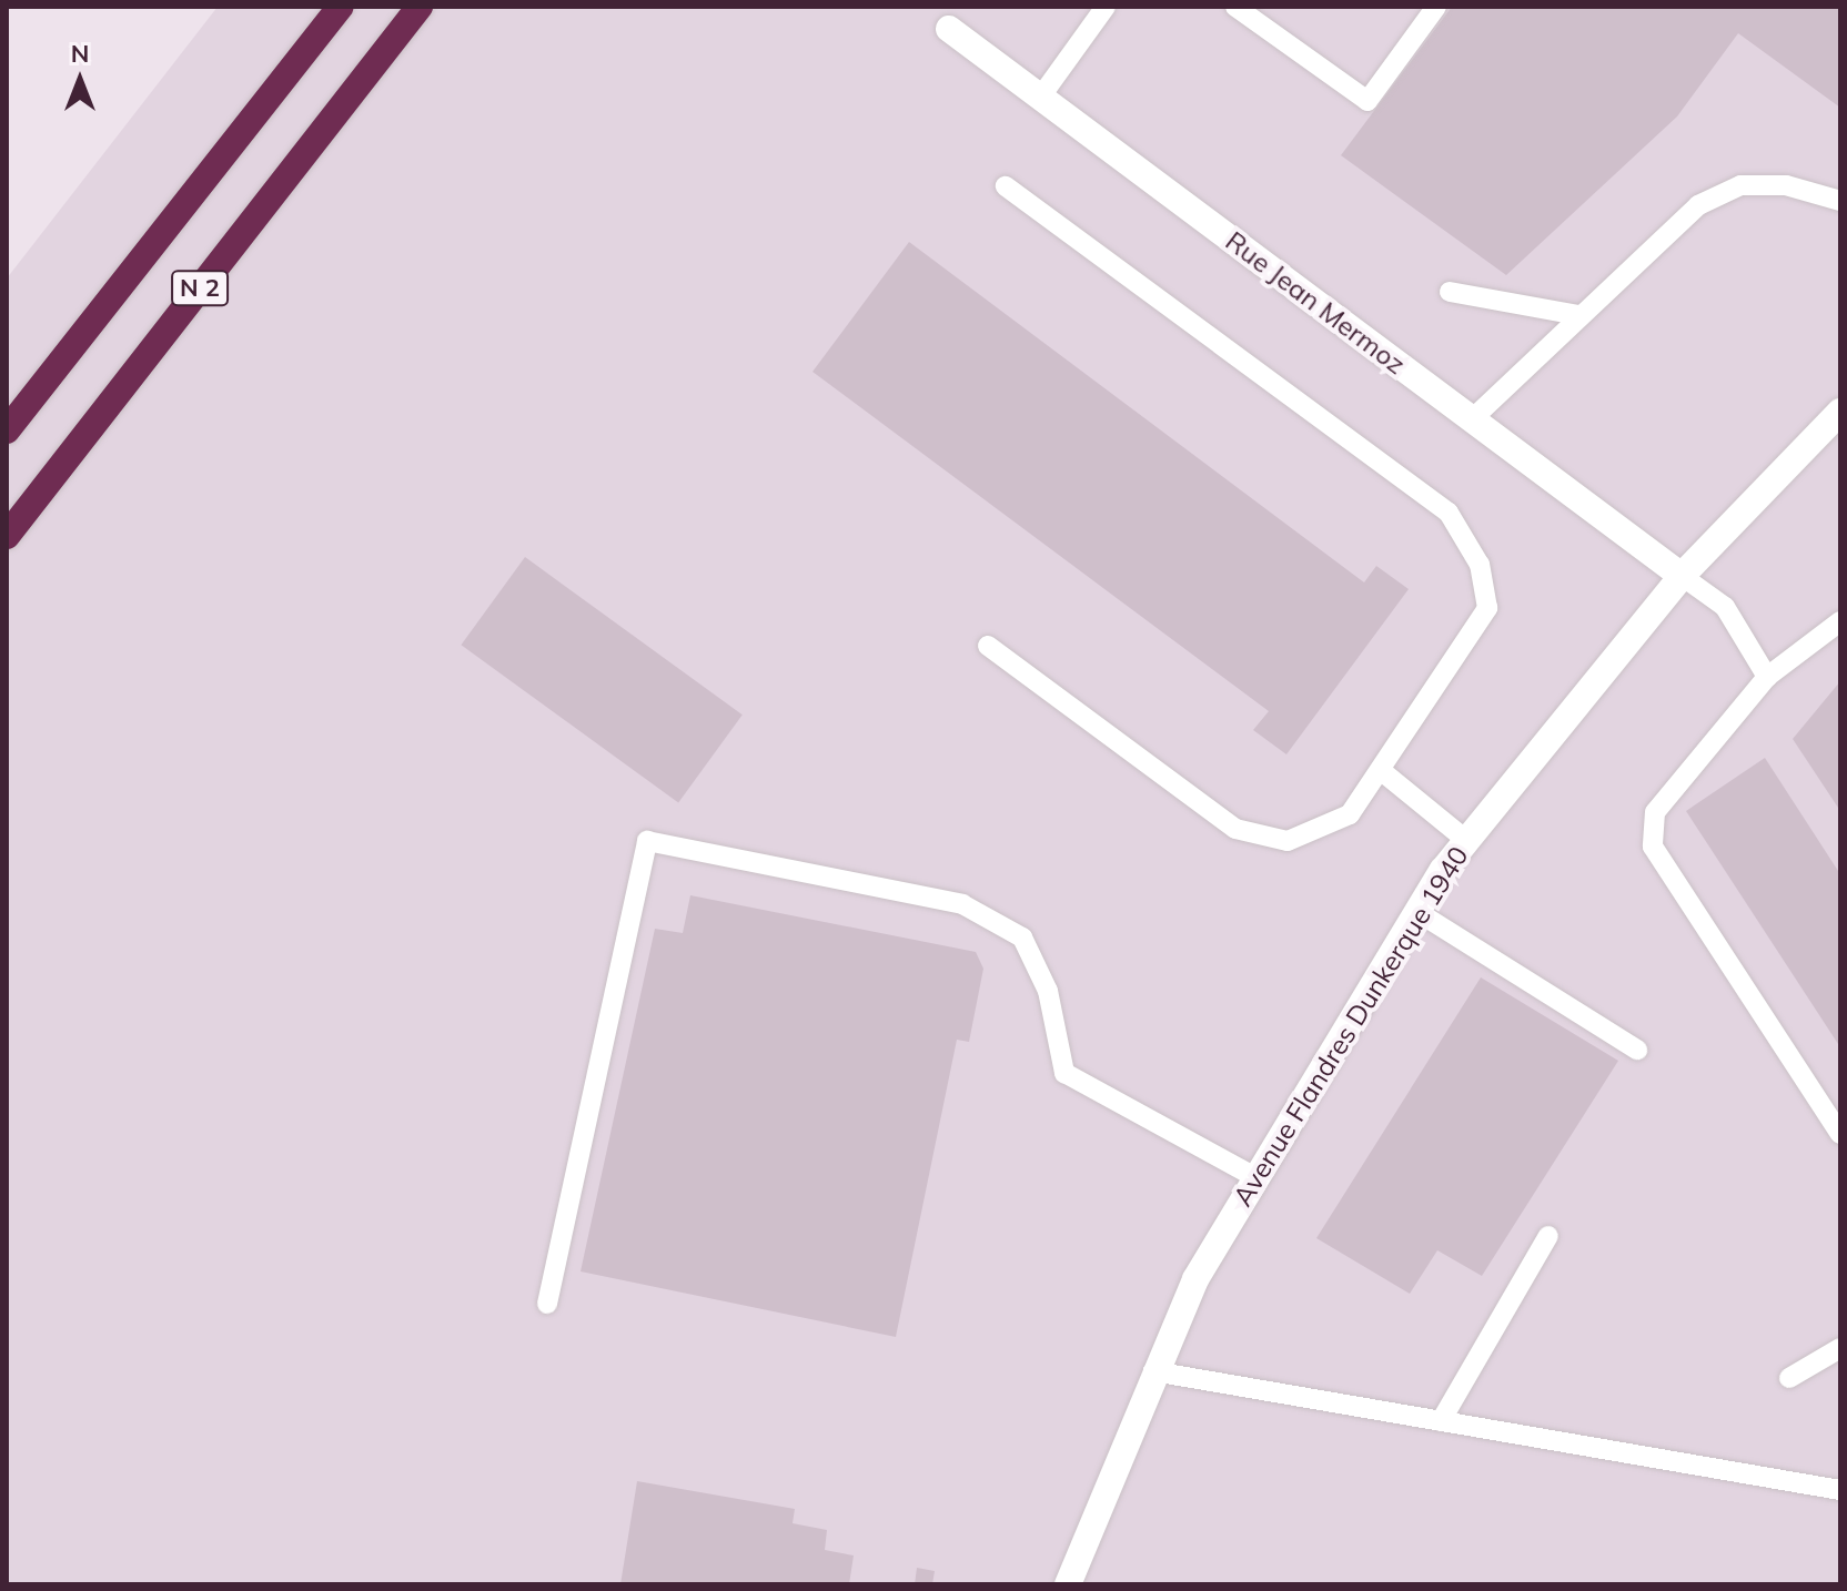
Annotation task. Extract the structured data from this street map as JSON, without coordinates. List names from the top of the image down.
{
  "streets": {
    "highway": ["N 2"],
    "street": ["Rue Jean Mermoz", "Avenue Flandres Dunkerque 1940"]
  },
  "crossings": [
    ["Rue Jean Mermoz", "Avenue Flandres Dunkerque 1940"]
  ],
  "north": "top"
}
